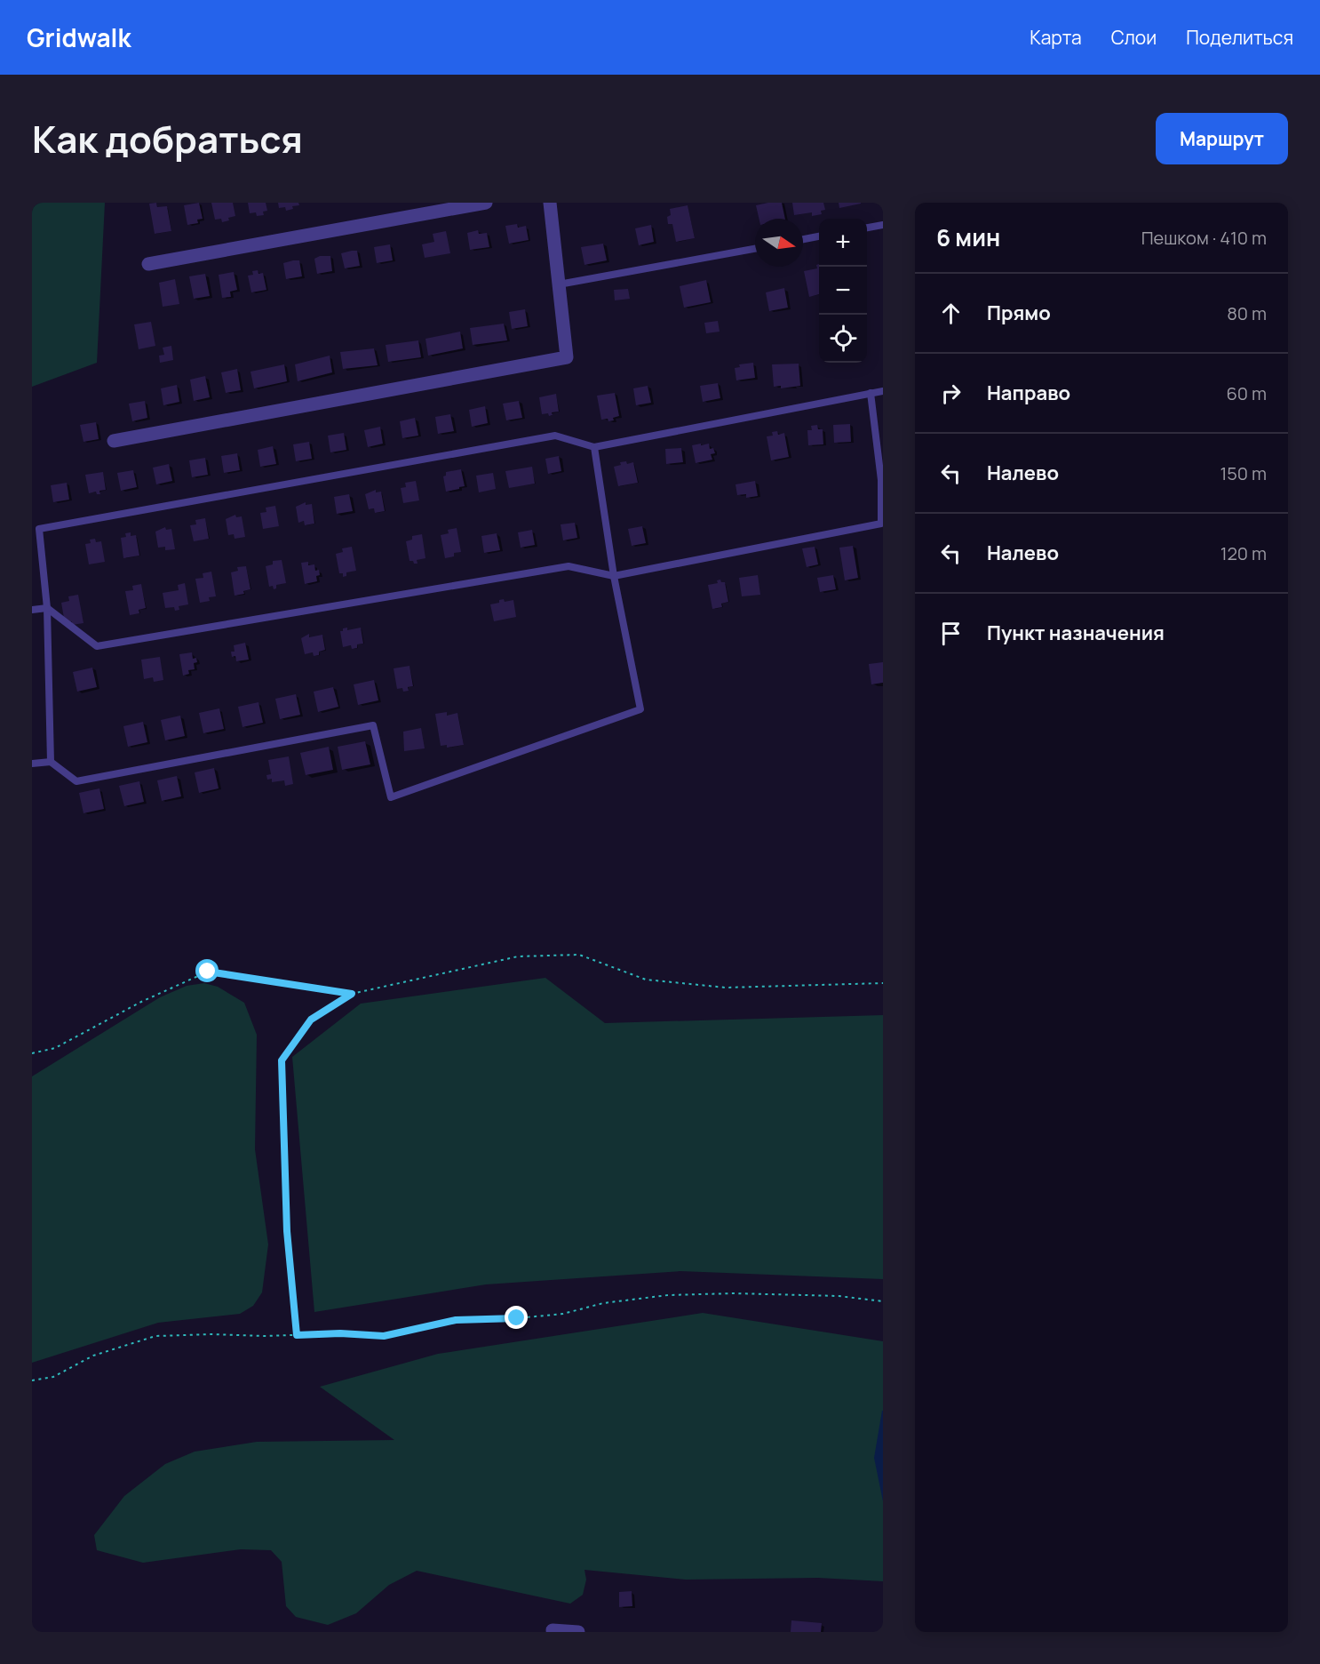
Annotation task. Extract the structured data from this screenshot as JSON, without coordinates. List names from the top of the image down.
{
  "north": "right",
  "page": {
    "header": "Gridwalk",
    "nav": ["Карта", "Слои", "Поделиться"],
    "title": "Как добраться",
    "buttons": "Маршрут",
    "heading": ["6 мин", "Пешком · 410 m"],
    "map_buttons": ["+", "−"],
    "list": [
      ["Прямо", "80 m"],
      ["Направо", "60 m"],
      ["Налево", "150 m"],
      ["Налево", "120 m"],
      "Пункт назначения"
    ]
  }
}
